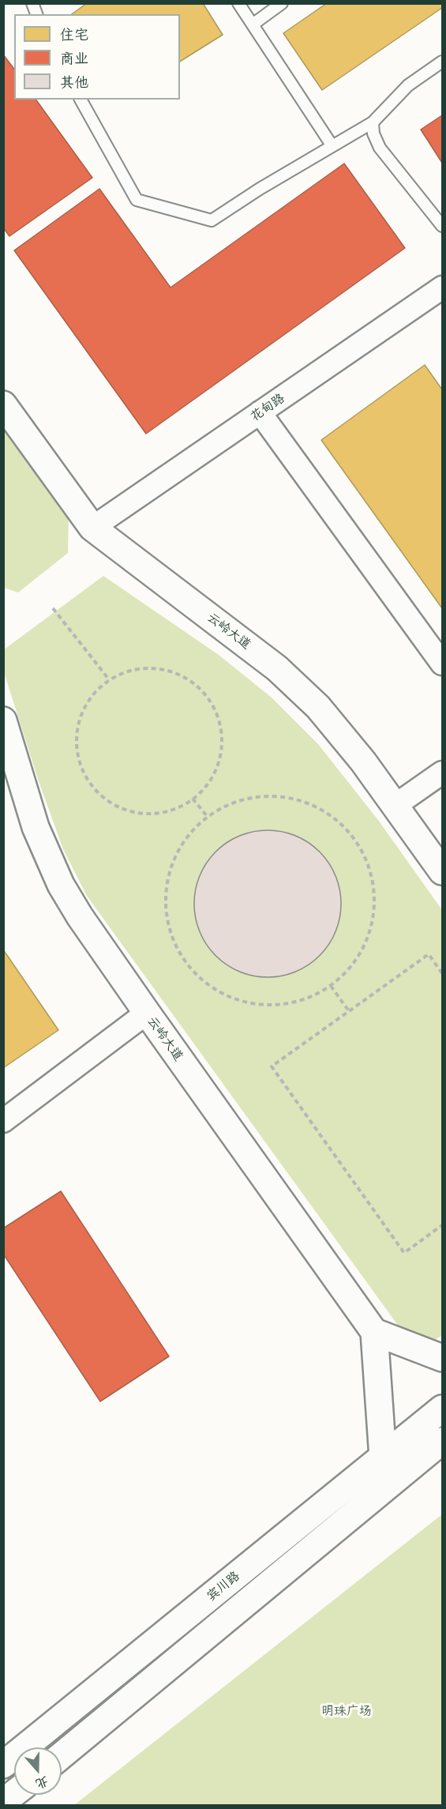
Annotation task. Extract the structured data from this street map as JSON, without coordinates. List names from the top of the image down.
{
  "streets": {
    "street": ["花甸路", "云岭大道", "宾川路"]
  },
  "crossings": [
    ["花甸路", "云岭大道"]
  ],
  "parks": ["明珠广场"],
  "legend": ["住宅", "商业", "其他"],
  "north": "bottom"
}
